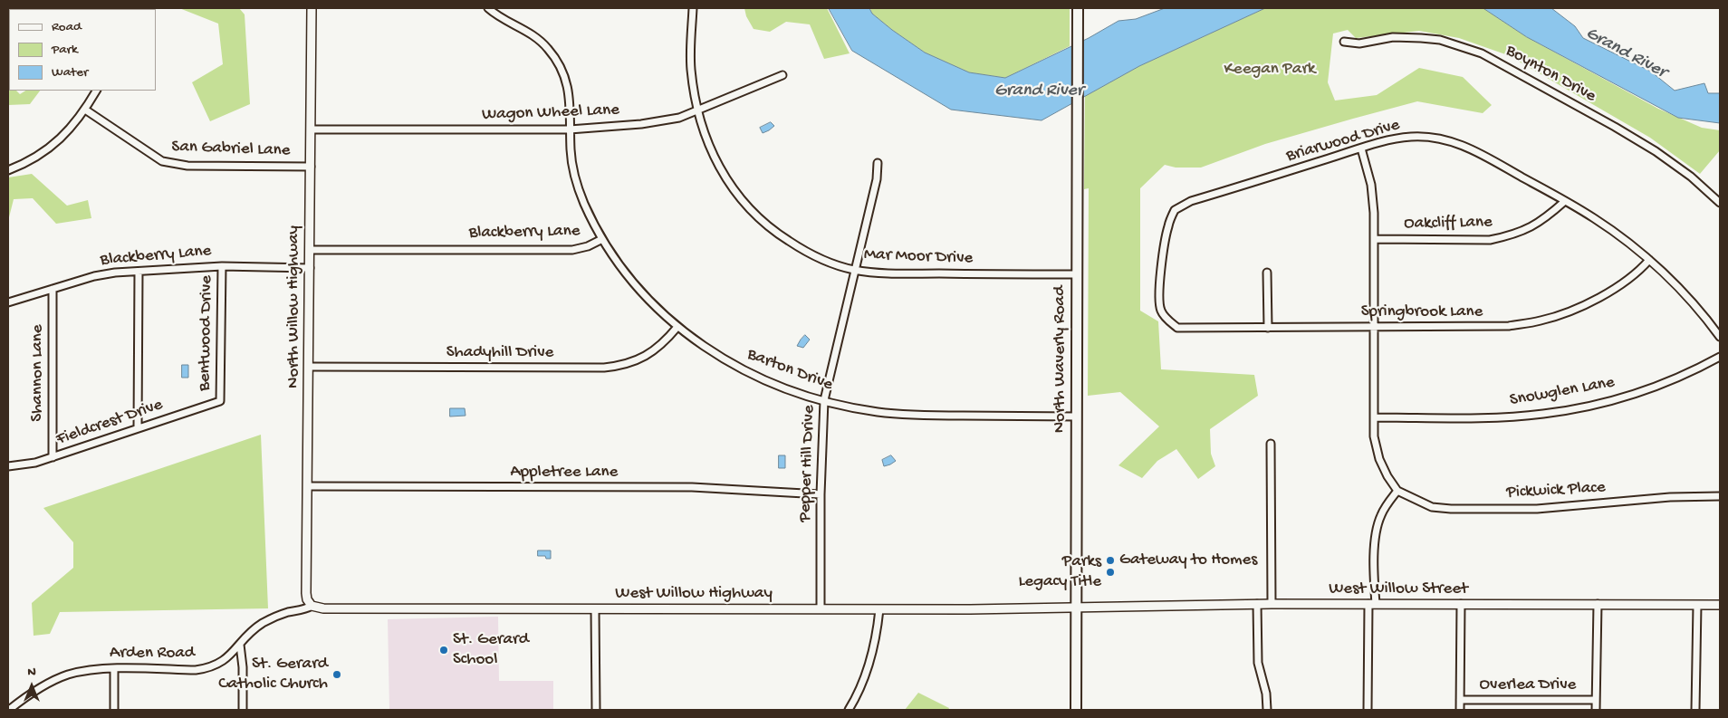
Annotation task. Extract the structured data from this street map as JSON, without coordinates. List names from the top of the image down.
{
  "streets": {
    "main road": ["North Waverly Road"],
    "street": [
      "Boynton Drive",
      "Wagon Wheel Lane",
      "Briarwood Drive",
      "San Gabriel Lane",
      "Oakcliff Lane",
      "Blackberry Lane",
      "Mar Moor Drive",
      "North Willow Highway",
      "Springbrook Lane",
      "Bentwood Drive",
      "Shadyhill Drive",
      "Barton Drive",
      "Shannon Lane",
      "Snowglen Lane",
      "Fieldcrest Drive",
      "Pepper Hill Drive",
      "Appletree Lane",
      "Pickwick Place",
      "West Willow Street",
      "West Willow Highway",
      "Arden Road",
      "Overlea Drive"
    ]
  },
  "crossings": [
    ["Wagon Wheel Lane", "Mar Moor Drive"],
    ["Wagon Wheel Lane", "North Willow Highway"],
    ["Wagon Wheel Lane", "Barton Drive"],
    ["Briarwood Drive", "Oakcliff Lane"],
    ["Briarwood Drive", "Springbrook Lane"],
    ["San Gabriel Lane", "North Willow Highway"],
    ["Blackberry Lane", "North Willow Highway"],
    ["Blackberry Lane", "Bentwood Drive"],
    ["Blackberry Lane", "Barton Drive"],
    ["Blackberry Lane", "Shannon Lane"],
    ["Mar Moor Drive", "North Waverly Road"],
    ["Mar Moor Drive", "Pepper Hill Drive"],
    ["North Willow Highway", "Shadyhill Drive"],
    ["North Willow Highway", "Appletree Lane"],
    ["North Willow Highway", "West Willow Highway"],
    ["North Willow Highway", "Arden Road"],
    ["Bentwood Drive", "Fieldcrest Drive"],
    ["Shadyhill Drive", "Barton Drive"],
    ["North Waverly Road", "Barton Drive"],
    ["North Waverly Road", "West Willow Street"],
    ["North Waverly Road", "West Willow Highway"],
    ["Barton Drive", "Pepper Hill Drive"],
    ["Shannon Lane", "Fieldcrest Drive"],
    ["Pepper Hill Drive", "Appletree Lane"],
    ["Pepper Hill Drive", "West Willow Highway"],
    ["West Willow Street", "West Willow Highway"],
    ["West Willow Highway", "Arden Road"]
  ],
  "water": ["Grand River"],
  "parks": ["Keegan Park"],
  "places": [
    "Gateway to Homes",
    "Parks Legacy Title",
    "St. Gerard School",
    "St. Gerard Catholic Church"
  ],
  "legend": ["Road", "Park", "Water"],
  "north": "top"
}
